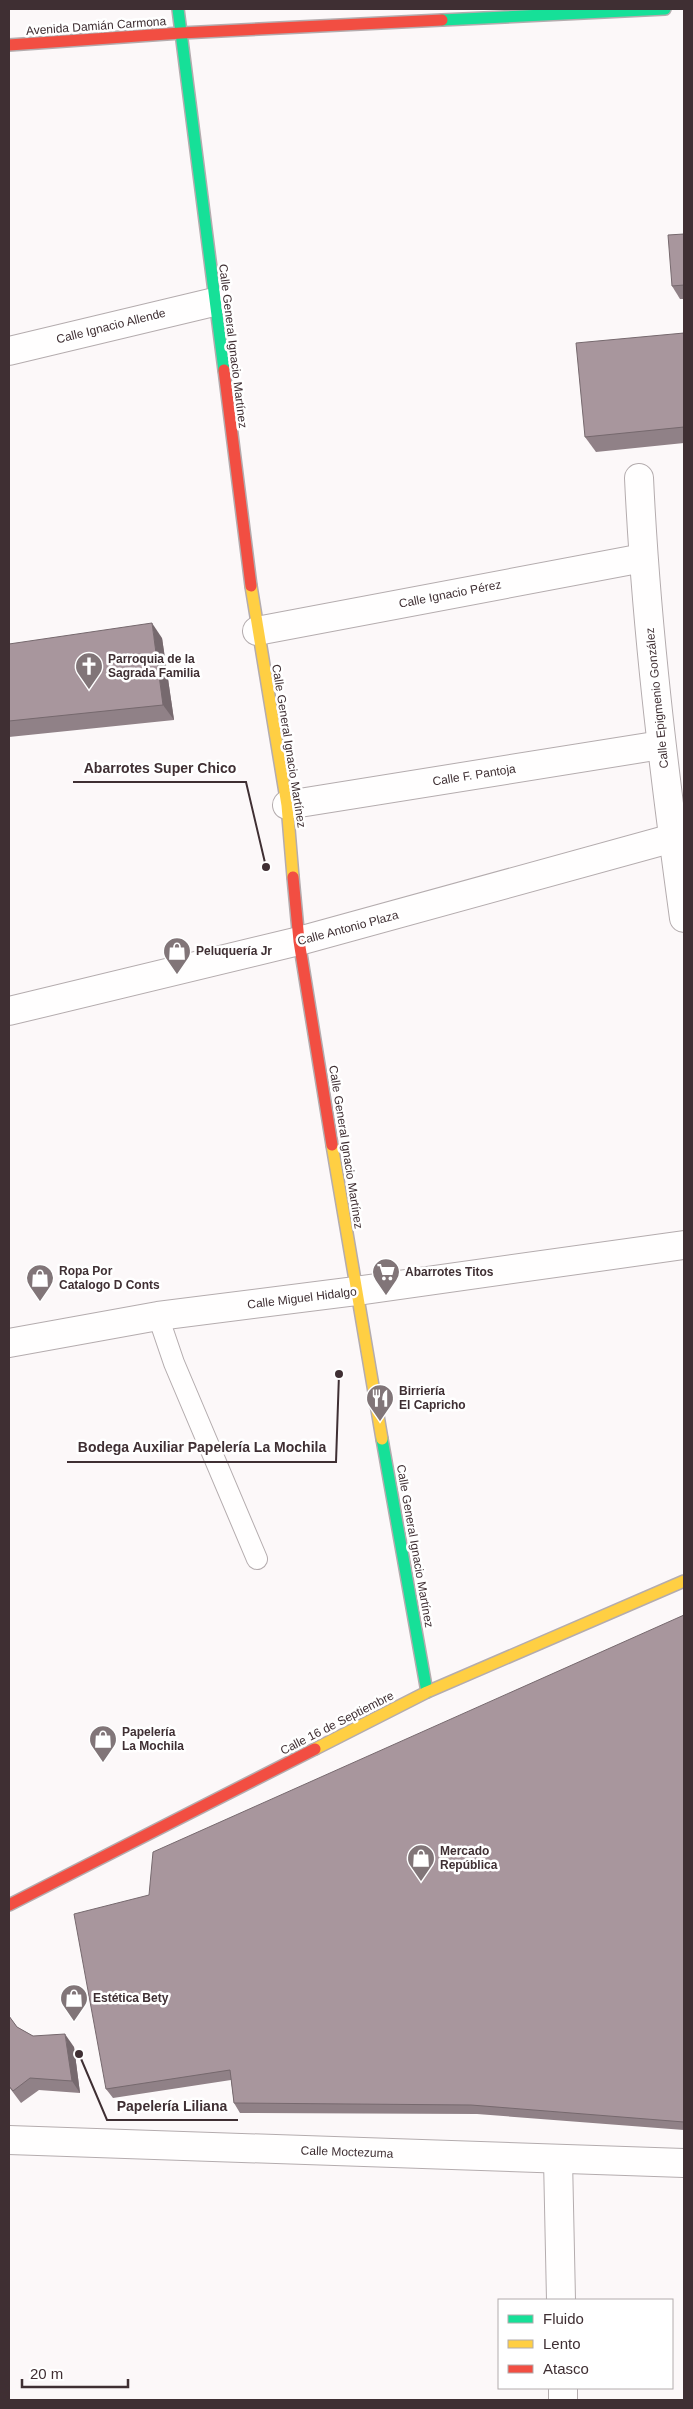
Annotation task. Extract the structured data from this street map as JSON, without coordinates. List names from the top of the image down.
{
  "streets": {
    "street": [
      "Avenida Damián Carmona",
      "Calle Ignacio Allende",
      "Calle General Ignacio Martínez",
      "Calle Ignacio Pérez",
      "Calle Epigmenio González",
      "Calle F. Pantoja",
      "Calle Antonio Plaza",
      "Calle Miguel Hidalgo",
      "Calle 16 de Septiembre",
      "Calle Moctezuma"
    ]
  },
  "crossings": [
    ["Avenida Damián Carmona", "Calle General Ignacio Martínez"],
    ["Calle Ignacio Allende", "Calle General Ignacio Martínez"],
    ["Calle General Ignacio Martínez", "Calle Ignacio Pérez"],
    ["Calle General Ignacio Martínez", "Calle F. Pantoja"],
    ["Calle General Ignacio Martínez", "Calle Antonio Plaza"],
    ["Calle General Ignacio Martínez", "Calle Miguel Hidalgo"],
    ["Calle General Ignacio Martínez", "Calle 16 de Septiembre"],
    ["Calle Ignacio Pérez", "Calle Epigmenio González"],
    ["Calle Epigmenio González", "Calle F. Pantoja"],
    ["Calle Epigmenio González", "Calle Antonio Plaza"]
  ],
  "places": {
    "church": ["Parroquia de la Sagrada Familia"],
    "other": ["Abarrotes Super Chico", "Bodega Auxiliar Papelería La Mochila", "Papelería Liliana"],
    "shop": [
      "Peluquería Jr",
      "Ropa Por Catalogo D Conts",
      "Papelería La Mochila",
      "Mercado República",
      "Estética Bety"
    ],
    "supermarket": ["Abarrotes Titos"],
    "restaurant": ["Birriería El Capricho"]
  },
  "legend": ["Fluido", "Lento", "Atasco"],
  "scale_bar": "20 m"
}
